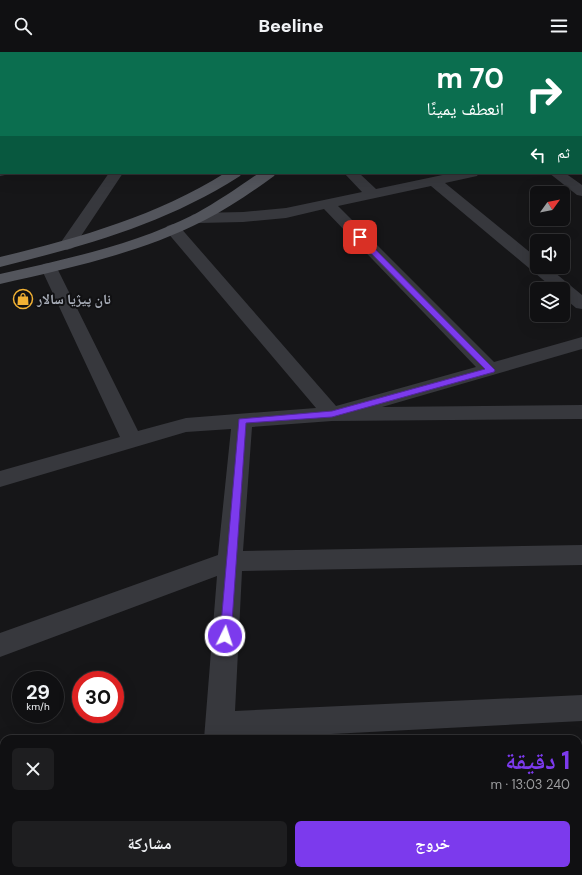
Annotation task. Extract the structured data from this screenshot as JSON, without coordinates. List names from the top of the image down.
{
  "places": {
    "shop": ["نان پيژيا سالار"]
  },
  "north": "top right",
  "page": {
    "header": "Beeline",
    "turn": ["70 m", "انعطف يمينًا"],
    "then": "ثم",
    "speed": "29 km/h",
    "limit": "30",
    "heading": ["1 دقيقة", "240 m · 13:03"],
    "buttons": ["خروج", "مشاركة"]
  }
}
